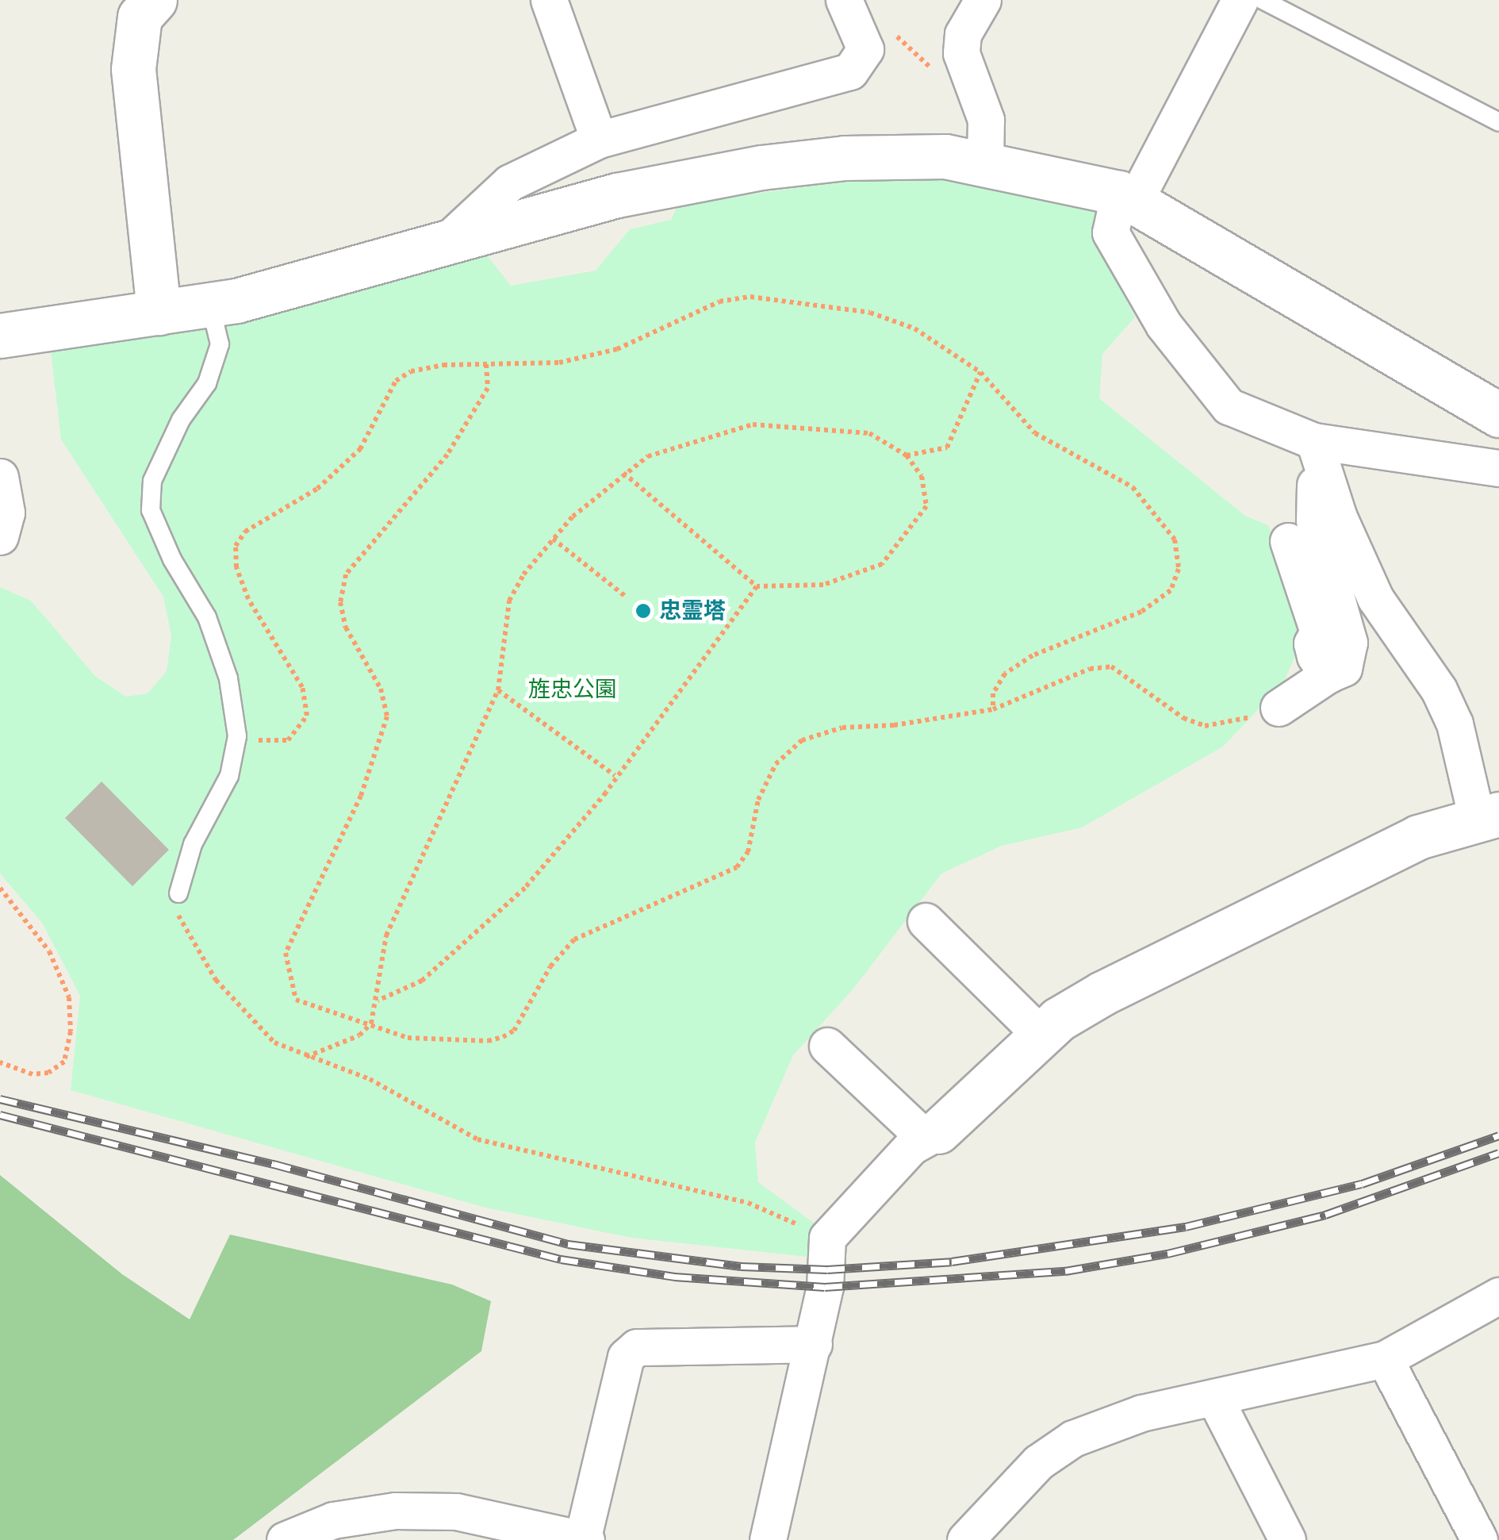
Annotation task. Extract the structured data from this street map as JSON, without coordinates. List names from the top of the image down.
{
  "parks": ["旌忠公園"],
  "places": ["忠霊塔"]
}
